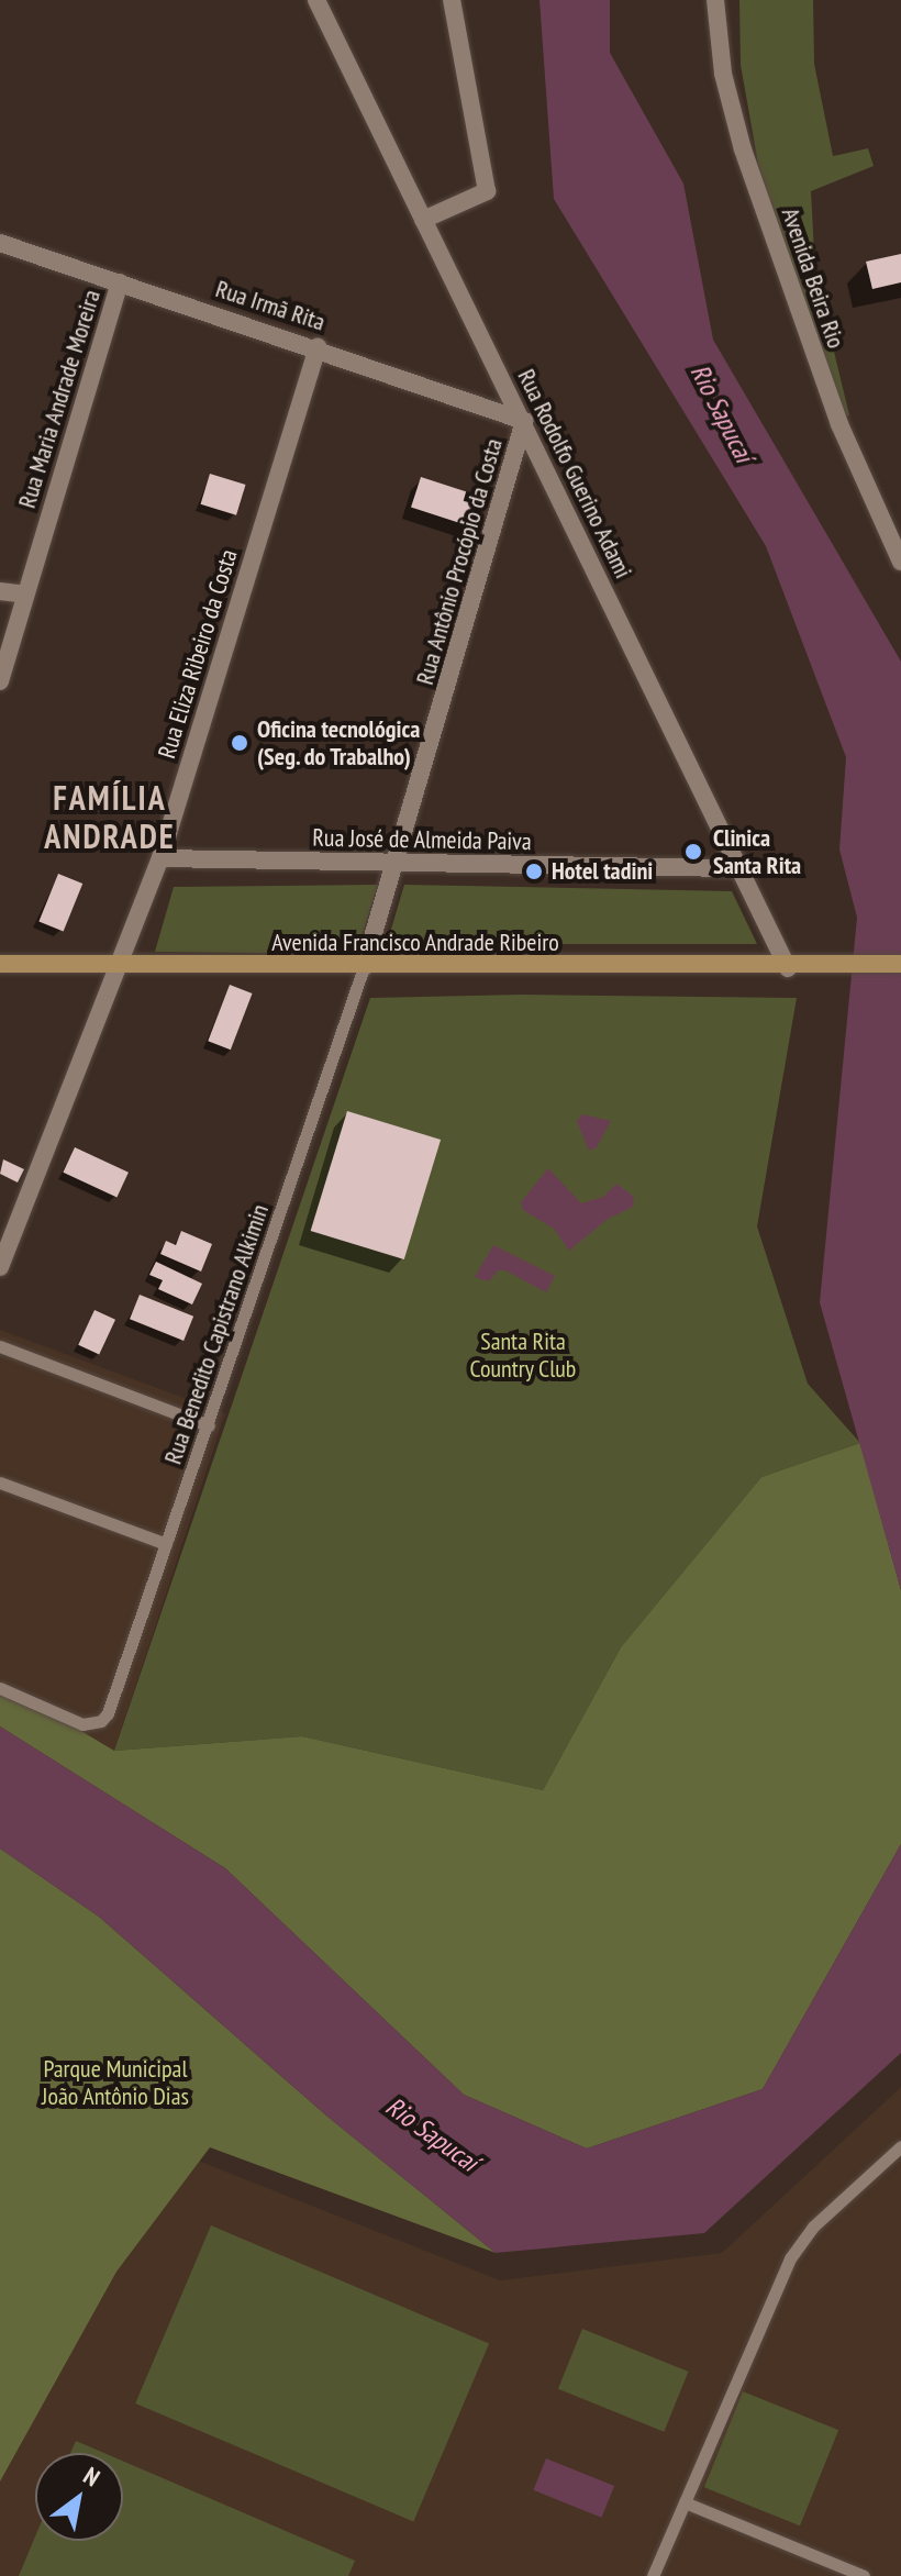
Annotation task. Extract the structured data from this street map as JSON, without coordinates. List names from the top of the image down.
{
  "streets": {
    "main road": ["Avenida Francisco Andrade Ribeiro"],
    "street": [
      "Avenida Beira Rio",
      "Rua Irmã Rita",
      "Rua Maria Andrade Moreira",
      "Rua Rodolfo Guerino Adami",
      "Rua Antônio Procópio da Costa",
      "Rua Eliza Ribeiro da Costa",
      "Rua José de Almeida Paiva"
    ],
    "lane": ["Rua Benedito Capistrano Alkimin"]
  },
  "crossings": [
    ["Rua Irmã Rita", "Rua Maria Andrade Moreira"],
    ["Rua Irmã Rita", "Rua Rodolfo Guerino Adami"],
    ["Rua Irmã Rita", "Rua Antônio Procópio da Costa"],
    ["Rua Irmã Rita", "Rua Eliza Ribeiro da Costa"],
    ["Rua Rodolfo Guerino Adami", "Rua Antônio Procópio da Costa"],
    ["Rua Rodolfo Guerino Adami", "Rua José de Almeida Paiva"],
    ["Rua Rodolfo Guerino Adami", "Avenida Francisco Andrade Ribeiro"],
    ["Rua Antônio Procópio da Costa", "Rua José de Almeida Paiva"],
    ["Rua Antônio Procópio da Costa", "Avenida Francisco Andrade Ribeiro"],
    ["Rua Antônio Procópio da Costa", "Rua Benedito Capistrano Alkimin"],
    ["Rua Eliza Ribeiro da Costa", "Rua José de Almeida Paiva"],
    ["Rua Eliza Ribeiro da Costa", "Avenida Francisco Andrade Ribeiro"],
    ["Avenida Francisco Andrade Ribeiro", "Rua Benedito Capistrano Alkimin"]
  ],
  "districts": ["FAMÍLIA ANDRADE"],
  "water": ["Rio Sapucaí"],
  "parks": ["Santa Rita Country Club", "Parque Municipal João Antônio Dias"],
  "places": ["Oficina tecnológica (Seg. do Trabalho)", "Clinica Santa Rita", "Hotel tadini"],
  "north": "top right"
}
